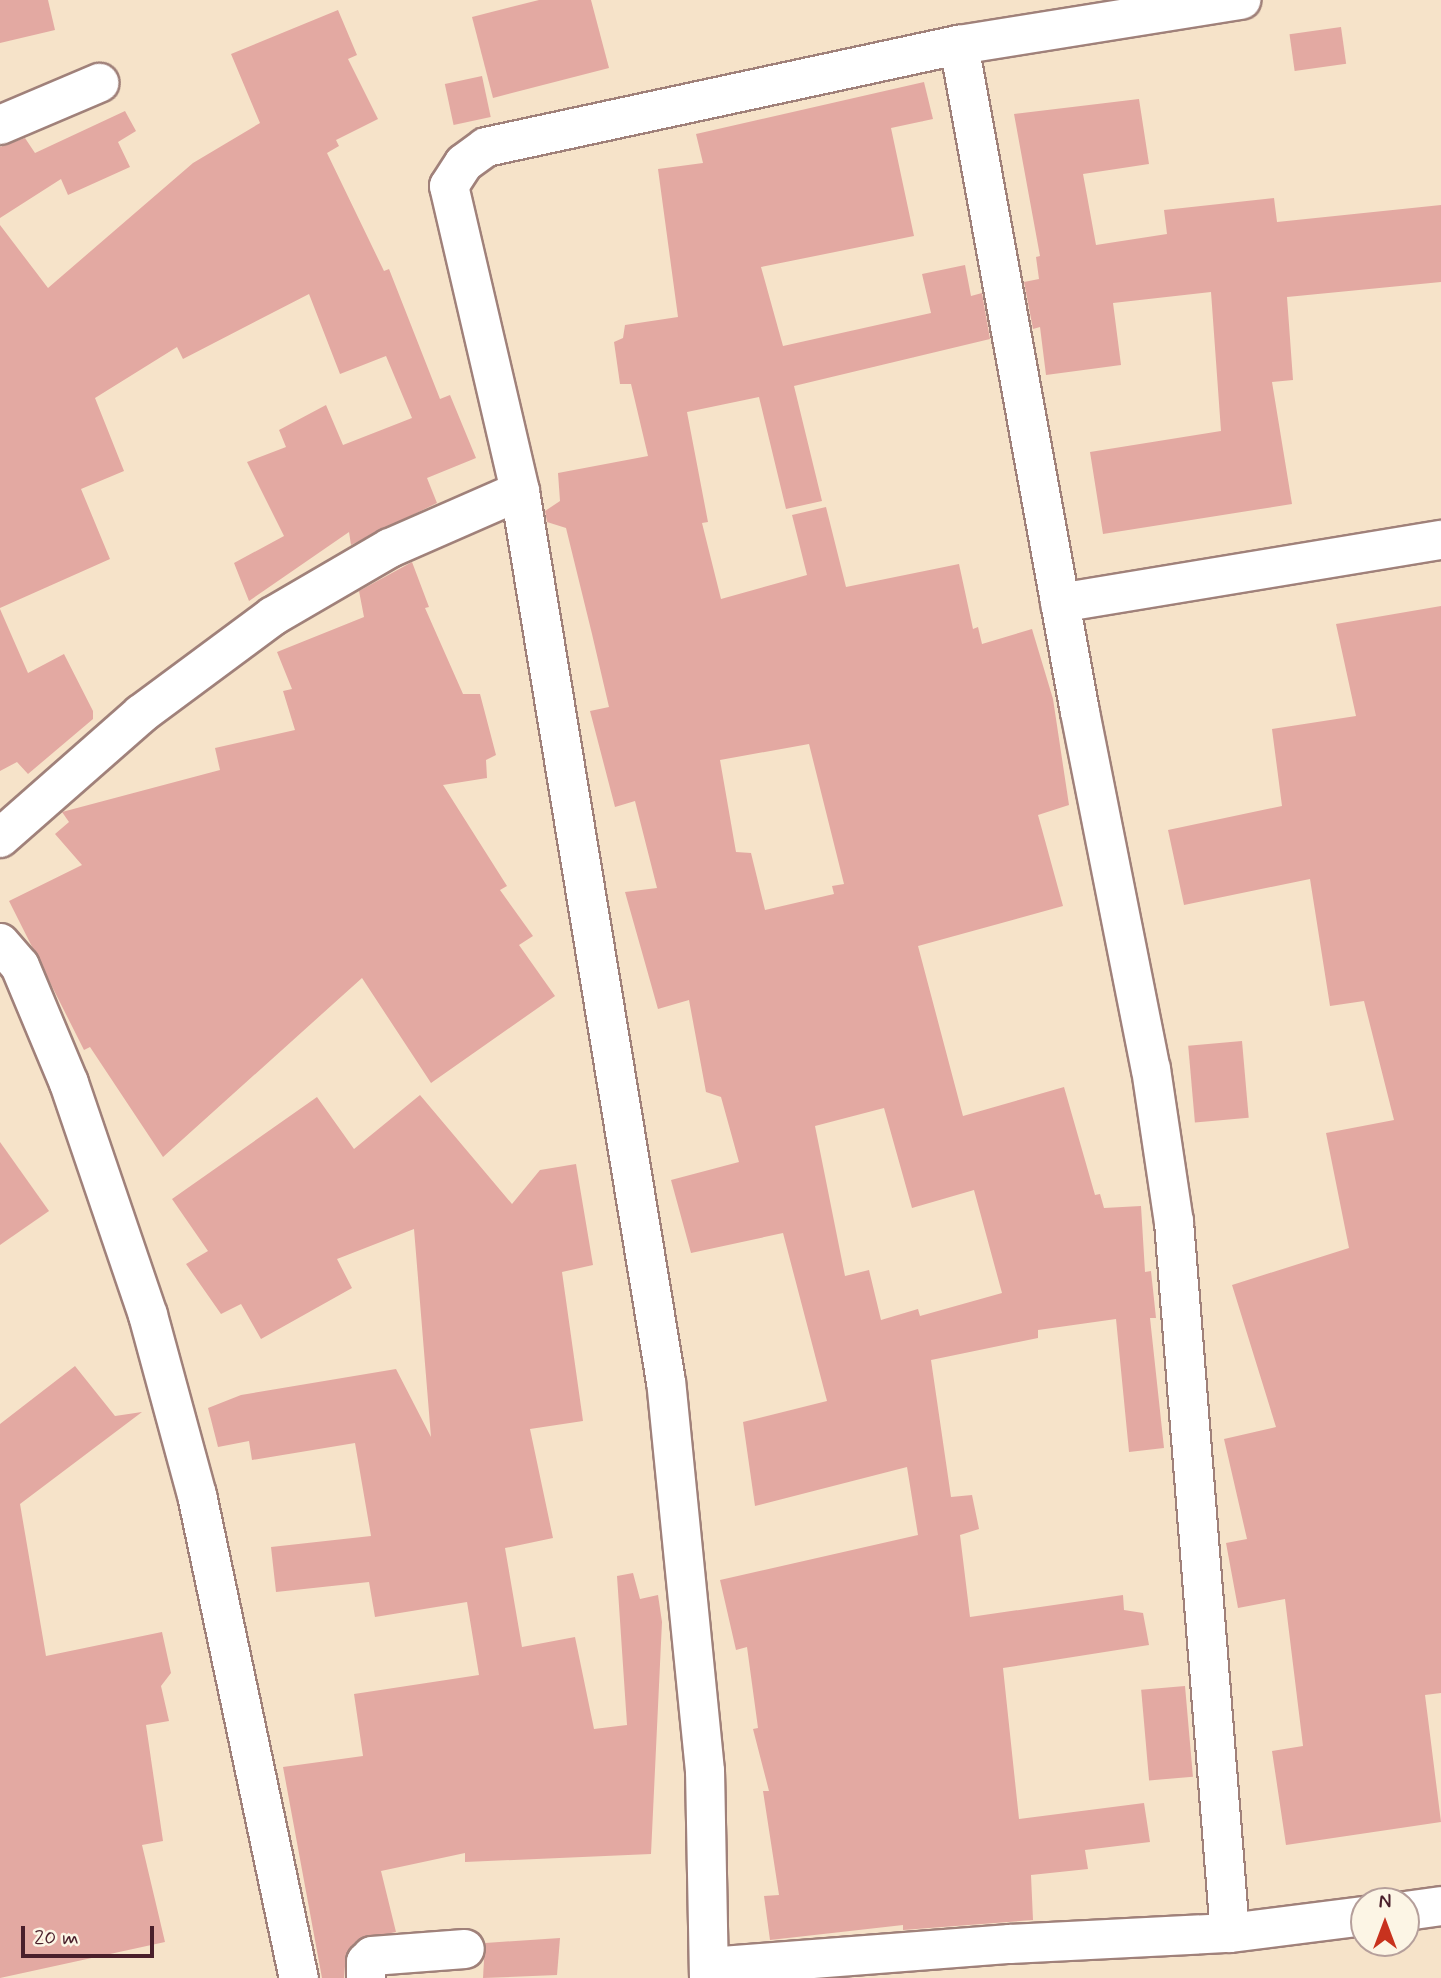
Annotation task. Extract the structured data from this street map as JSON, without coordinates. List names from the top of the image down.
{
  "scale_bar": "20 m",
  "north": "top"
}
